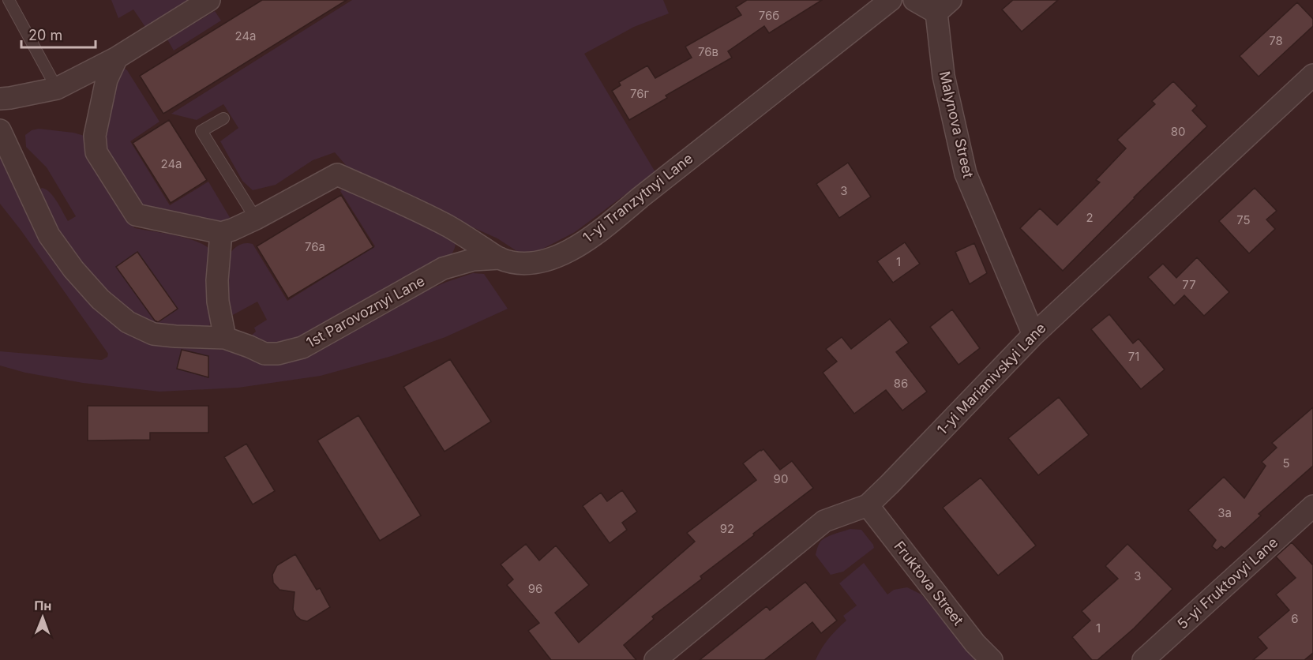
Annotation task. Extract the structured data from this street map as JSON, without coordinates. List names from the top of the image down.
{
  "streets": {
    "street": [
      "Malynova Street",
      "1-yi Tranzytnyi Lane",
      "1st Parovoznyi Lane",
      "1-yi Marianivskyi Lane",
      "Fruktova Street",
      "5-yi Fruktovyi Lane"
    ]
  },
  "crossings": [
    ["Malynova Street", "1-yi Marianivskyi Lane"],
    ["1-yi Tranzytnyi Lane", "1st Parovoznyi Lane"],
    ["1-yi Marianivskyi Lane", "Fruktova Street"]
  ],
  "house_numbers": [
    "76б",
    "24а",
    "78",
    "76в",
    "76г",
    "80",
    "24а",
    "3",
    "2",
    "75",
    "76а",
    "1",
    "77",
    "71",
    "86",
    "5",
    "90",
    "3а",
    "92",
    "3",
    "96",
    "6",
    "1"
  ],
  "scale_bar": "20 m",
  "north": "top"
}
